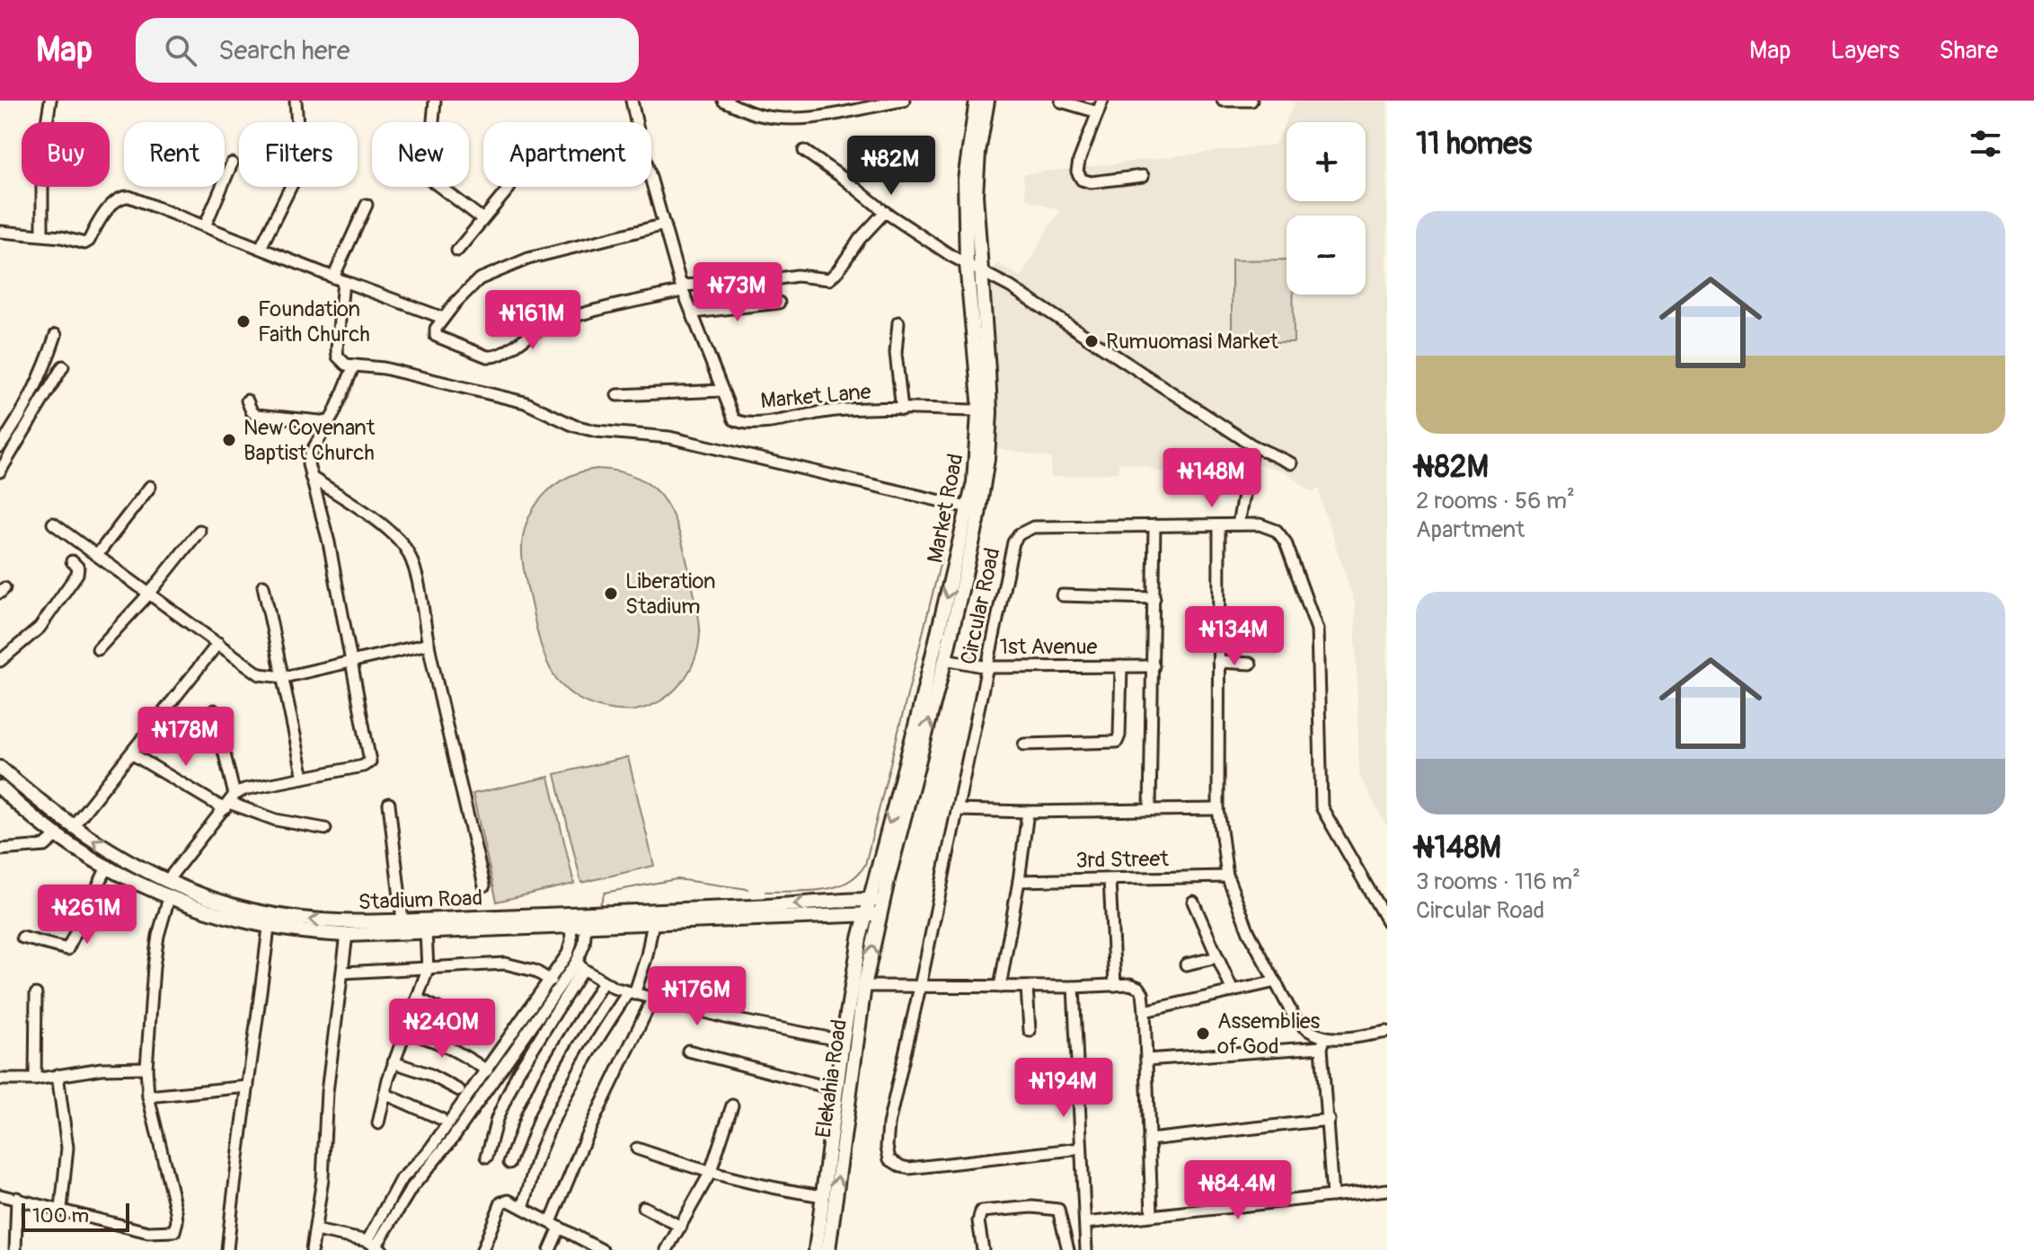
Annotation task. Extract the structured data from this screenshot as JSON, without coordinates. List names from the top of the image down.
{
  "streets": {
    "main road": ["Market Road", "Stadium Road", "Elekahia Road"],
    "street": [
      "Market Lane",
      "Circular Road",
      "1st Avenue",
      "3rd Street"
    ]
  },
  "crossings": [
    ["Market Lane", "Market Road"],
    ["Market Road", "1st Avenue"],
    ["Market Road", "Stadium Road"],
    ["Market Road", "Elekahia Road"],
    ["Circular Road", "1st Avenue"],
    ["Stadium Road", "Elekahia Road"]
  ],
  "places": [
    "Foundation Faith Church",
    "Rumuomasi Market",
    "New Covenant Baptist Church",
    "Liberation Stadium",
    "Assemblies of God"
  ],
  "scale_bar": "100 m",
  "page": {
    "header": "Map",
    "search": "Search here",
    "nav": ["Map", "Layers", "Share"],
    "heading": "11 homes",
    "map_buttons": ["+", "−"],
    "chip": [
      "Buy",
      "Rent",
      "Filters",
      "New",
      "Apartment"
    ],
    "price": [
      "₦82M",
      "₦73M",
      "₦161M",
      "₦148M",
      "₦134M",
      "₦178M",
      "₦261M",
      "₦176M",
      "₦240M",
      "₦194M",
      "₦84.4M"
    ],
    "list": [
      {
        "name": "₦82M",
        "note": "2 rooms · 56 m² · Apartment"
      },
      {
        "name": "₦148M",
        "note": "3 rooms · 116 m² · Circular Road"
      }
    ],
    "scale": "100 m"
  }
}
